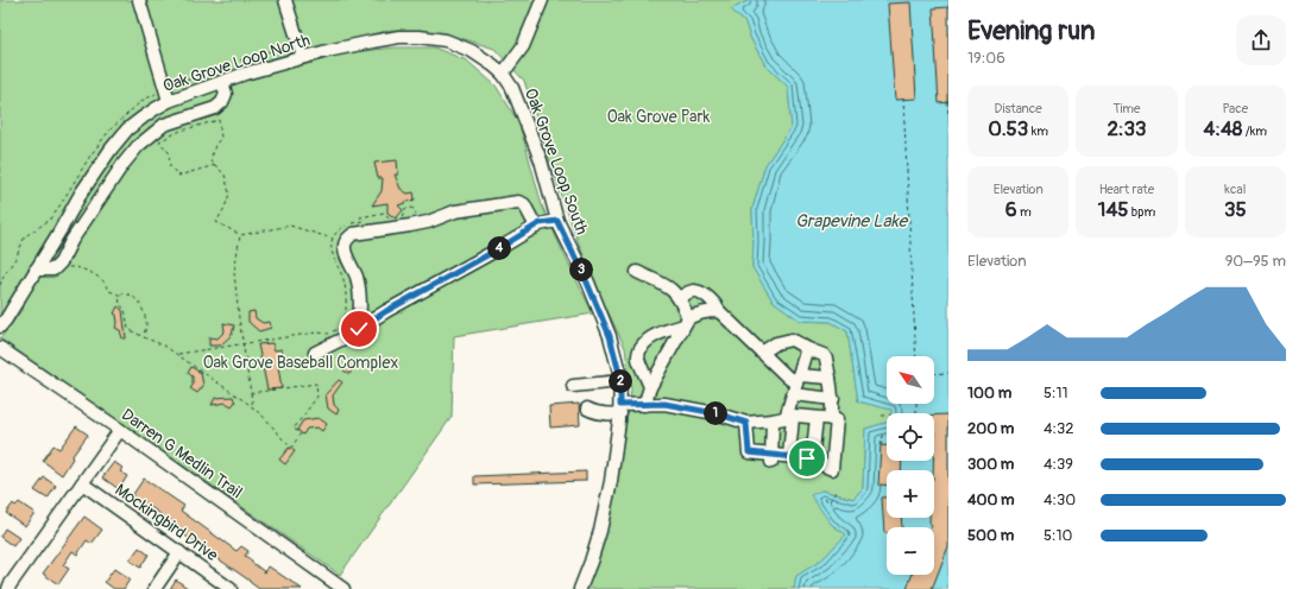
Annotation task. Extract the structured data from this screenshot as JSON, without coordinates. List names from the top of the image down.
{
  "streets": {
    "street": [
      "Oak Grove Loop North",
      "Oak Grove Loop South",
      "Darren G Medlin Trail",
      "Mockingbird Drive"
    ]
  },
  "crossings": [
    ["Oak Grove Loop North", "Oak Grove Loop South"]
  ],
  "water": ["Grapevine Lake"],
  "parks": ["Oak Grove Park", "Oak Grove Baseball Complex"],
  "north": "top left",
  "page": {
    "heading": ["Evening run", "19:06"],
    "stats": [
      ["Distance", "0.53 km"],
      ["Time", "2:33"],
      ["Pace", "4:48 /km"],
      ["Elevation", "6 m"],
      ["Heart rate", "145 bpm"],
      ["kcal", "35"]
    ],
    "pins": [
      "4",
      "3",
      "2",
      "1"
    ],
    "chart": ["Elevation", "90–95 m"],
    "map_buttons": ["+", "−"],
    "list": [
      {
        "name": "100 m",
        "note": "5:11"
      },
      {
        "name": "200 m",
        "note": "4:32"
      },
      {
        "name": "300 m",
        "note": "4:39"
      },
      {
        "name": "400 m",
        "note": "4:30"
      },
      {
        "name": "500 m",
        "note": "5:10"
      }
    ]
  }
}
